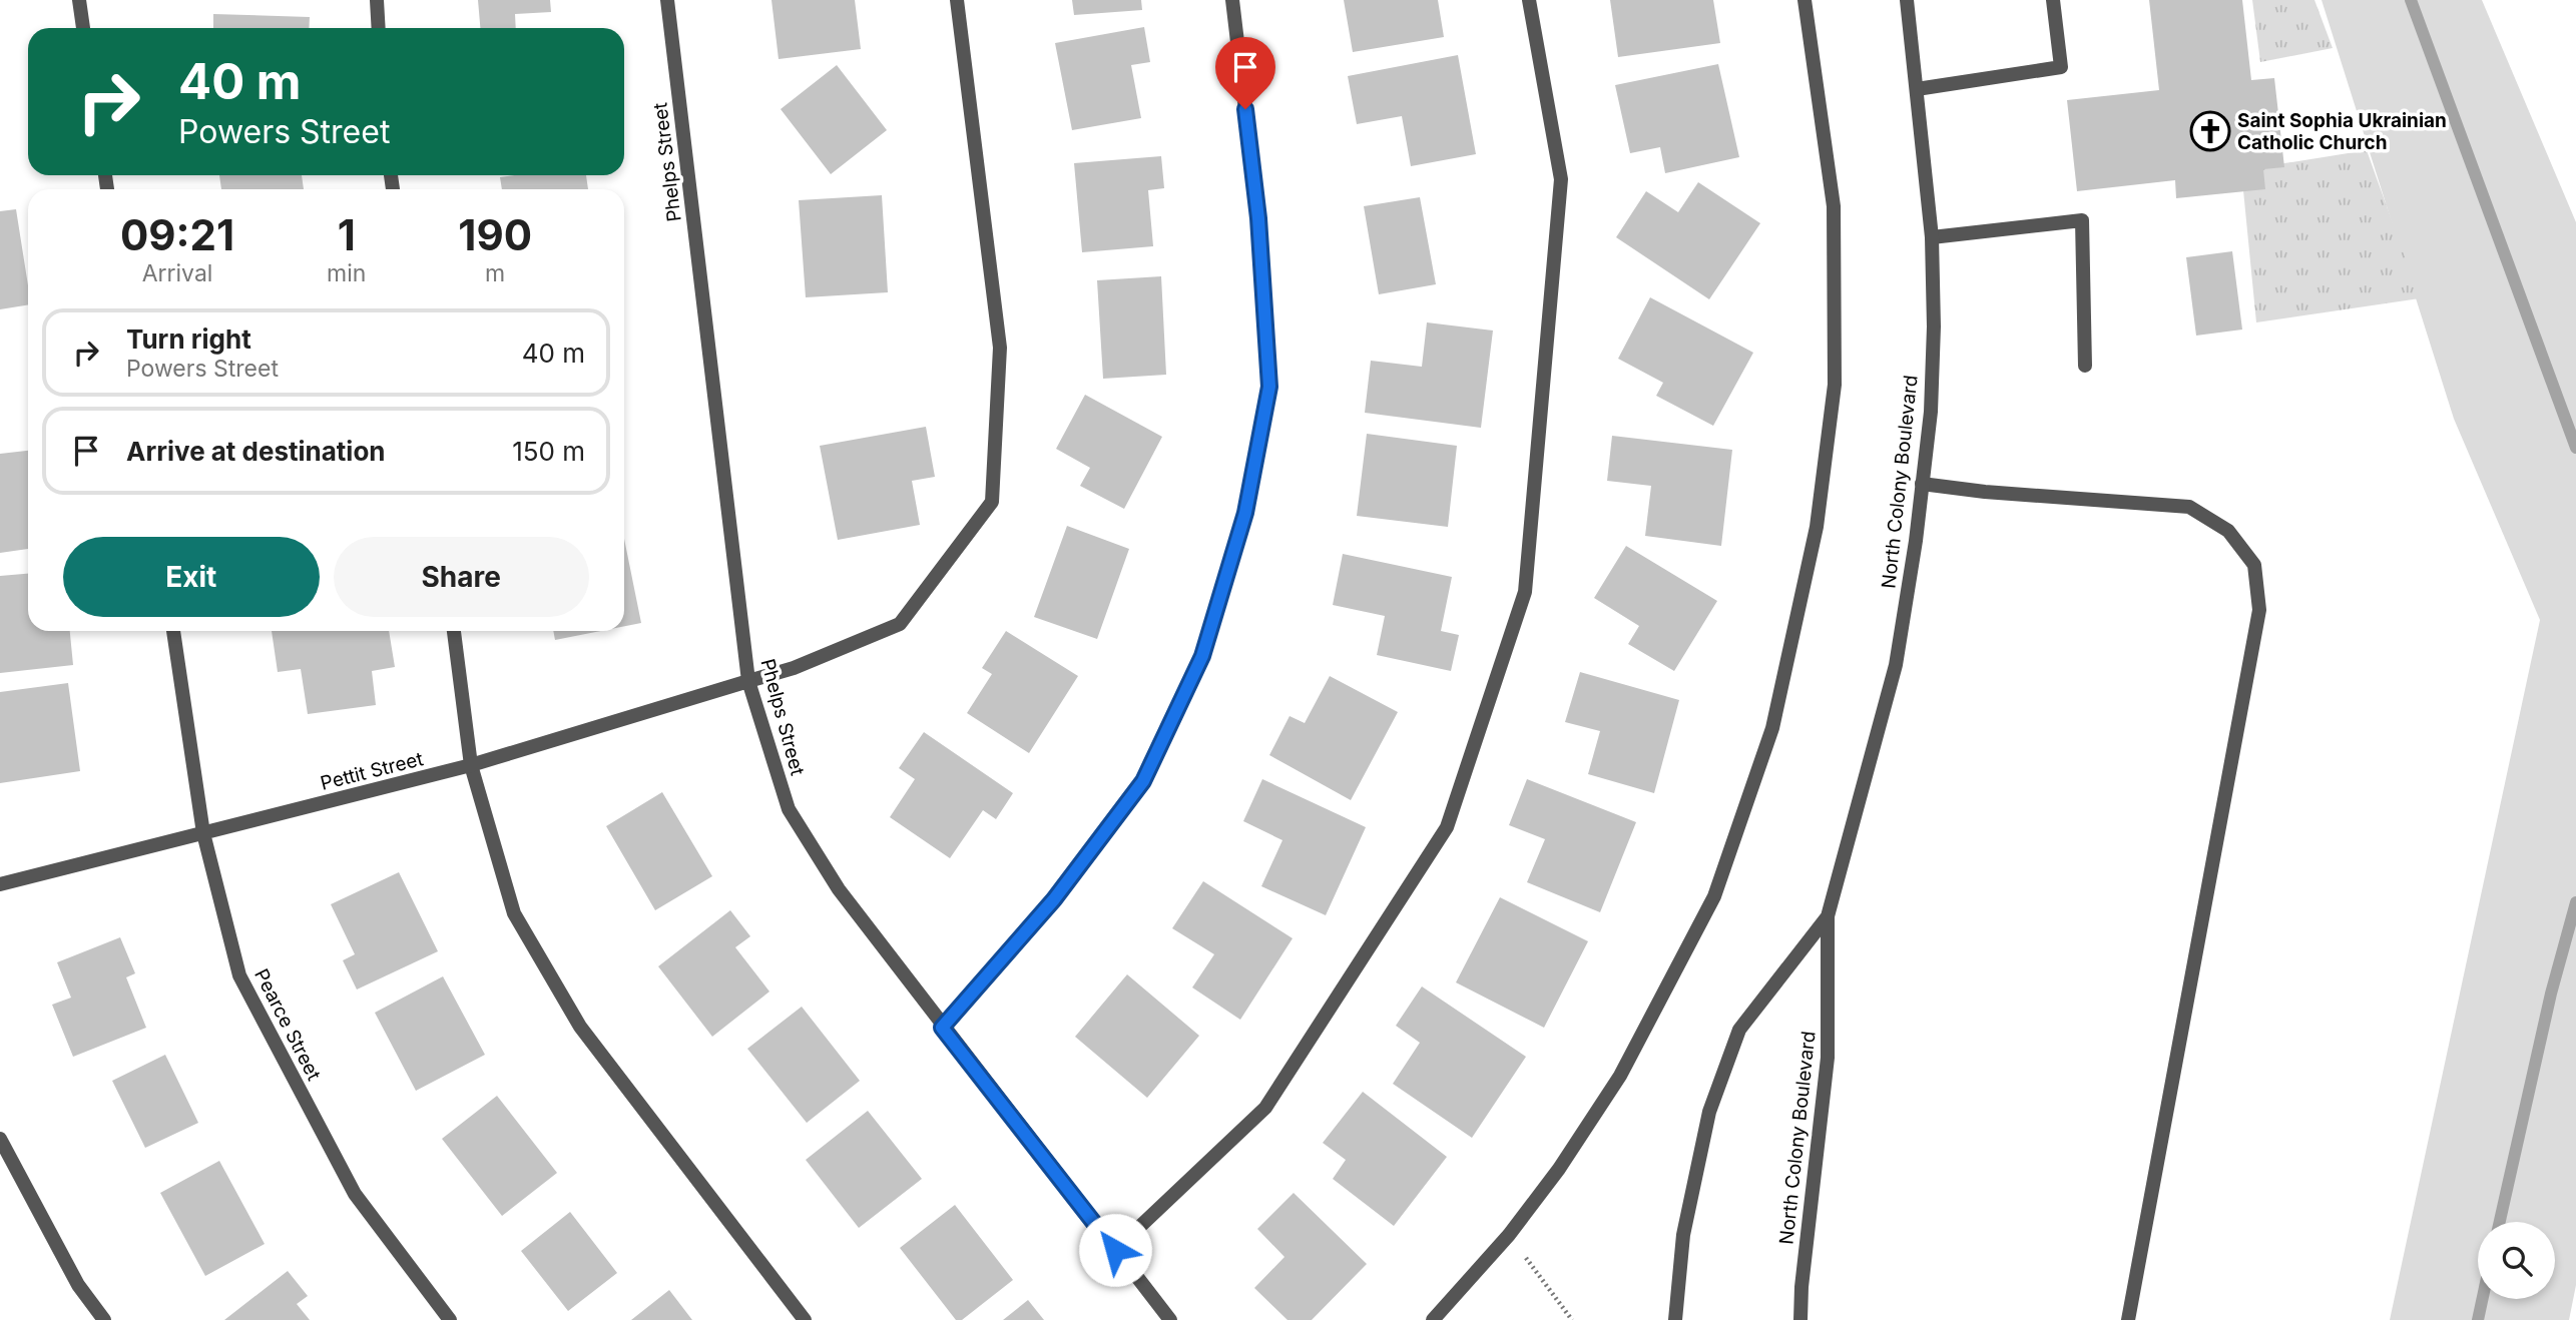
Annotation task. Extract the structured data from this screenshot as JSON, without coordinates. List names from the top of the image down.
{
  "streets": {
    "street": [
      "Phelps Street",
      "North Colony Boulevard",
      "Pettit Street",
      "Pearce Street"
    ]
  },
  "crossings": [
    ["Phelps Street", "Pettit Street"],
    ["Pettit Street", "Pearce Street"]
  ],
  "places": {
    "church": ["Saint Sophia Ukrainian Catholic Church"]
  },
  "page": {
    "turn": ["40 m", "Powers Street"],
    "eta": [
      "09:21",
      "Arrival",
      "1",
      "min",
      "190",
      "m"
    ],
    "list": [
      {
        "name": "Turn right",
        "note": "Powers Street",
        "value": "40 m"
      },
      {
        "name": "Arrive at destination",
        "value": "150 m"
      }
    ],
    "buttons": ["Exit", "Share"]
  }
}
